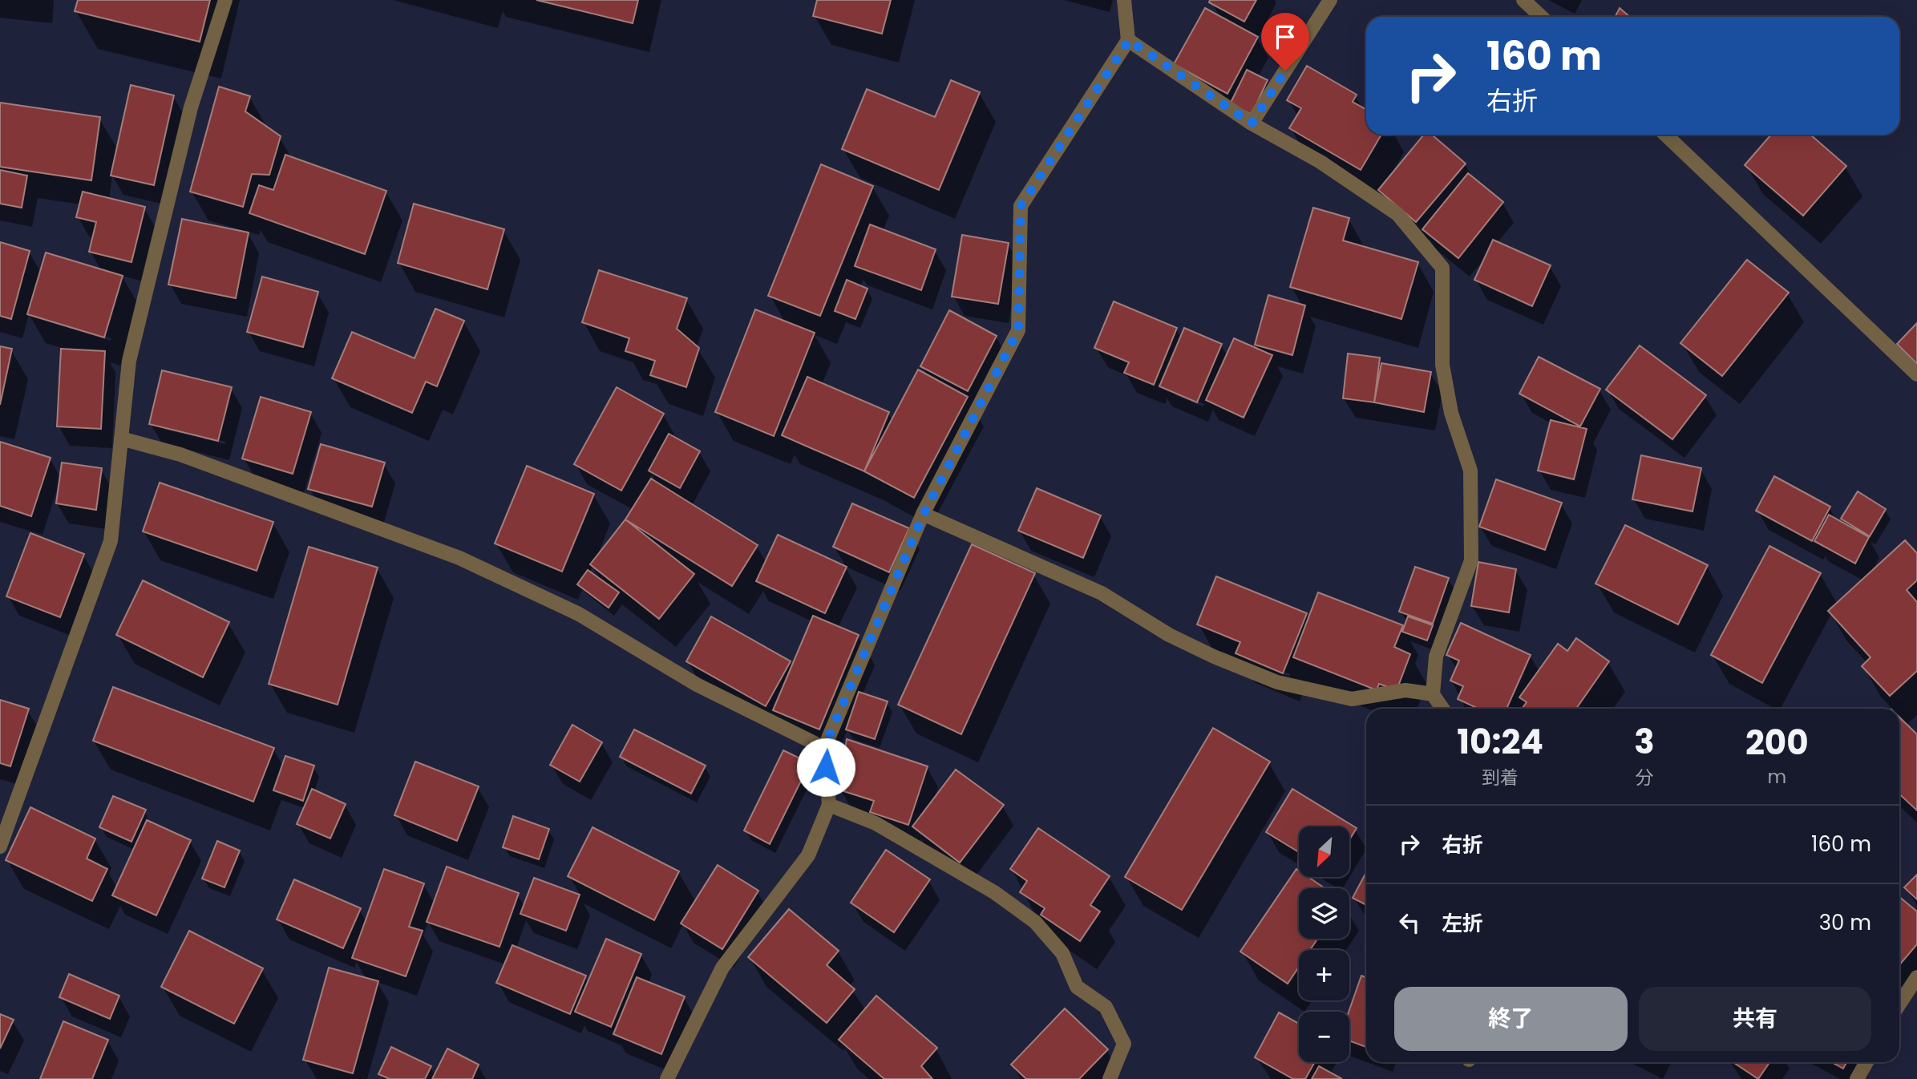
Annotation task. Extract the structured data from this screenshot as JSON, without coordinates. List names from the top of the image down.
{
  "north": "bottom left",
  "page": {
    "turn": ["160 m", "右折"],
    "eta": [
      "10:24",
      "到着",
      "3",
      "分",
      "200",
      "m"
    ],
    "list": [
      {
        "name": "右折",
        "value": "160 m"
      },
      {
        "name": "左折",
        "value": "30 m"
      }
    ],
    "map_buttons": ["+", "−"],
    "buttons": ["終了", "共有"]
  }
}
